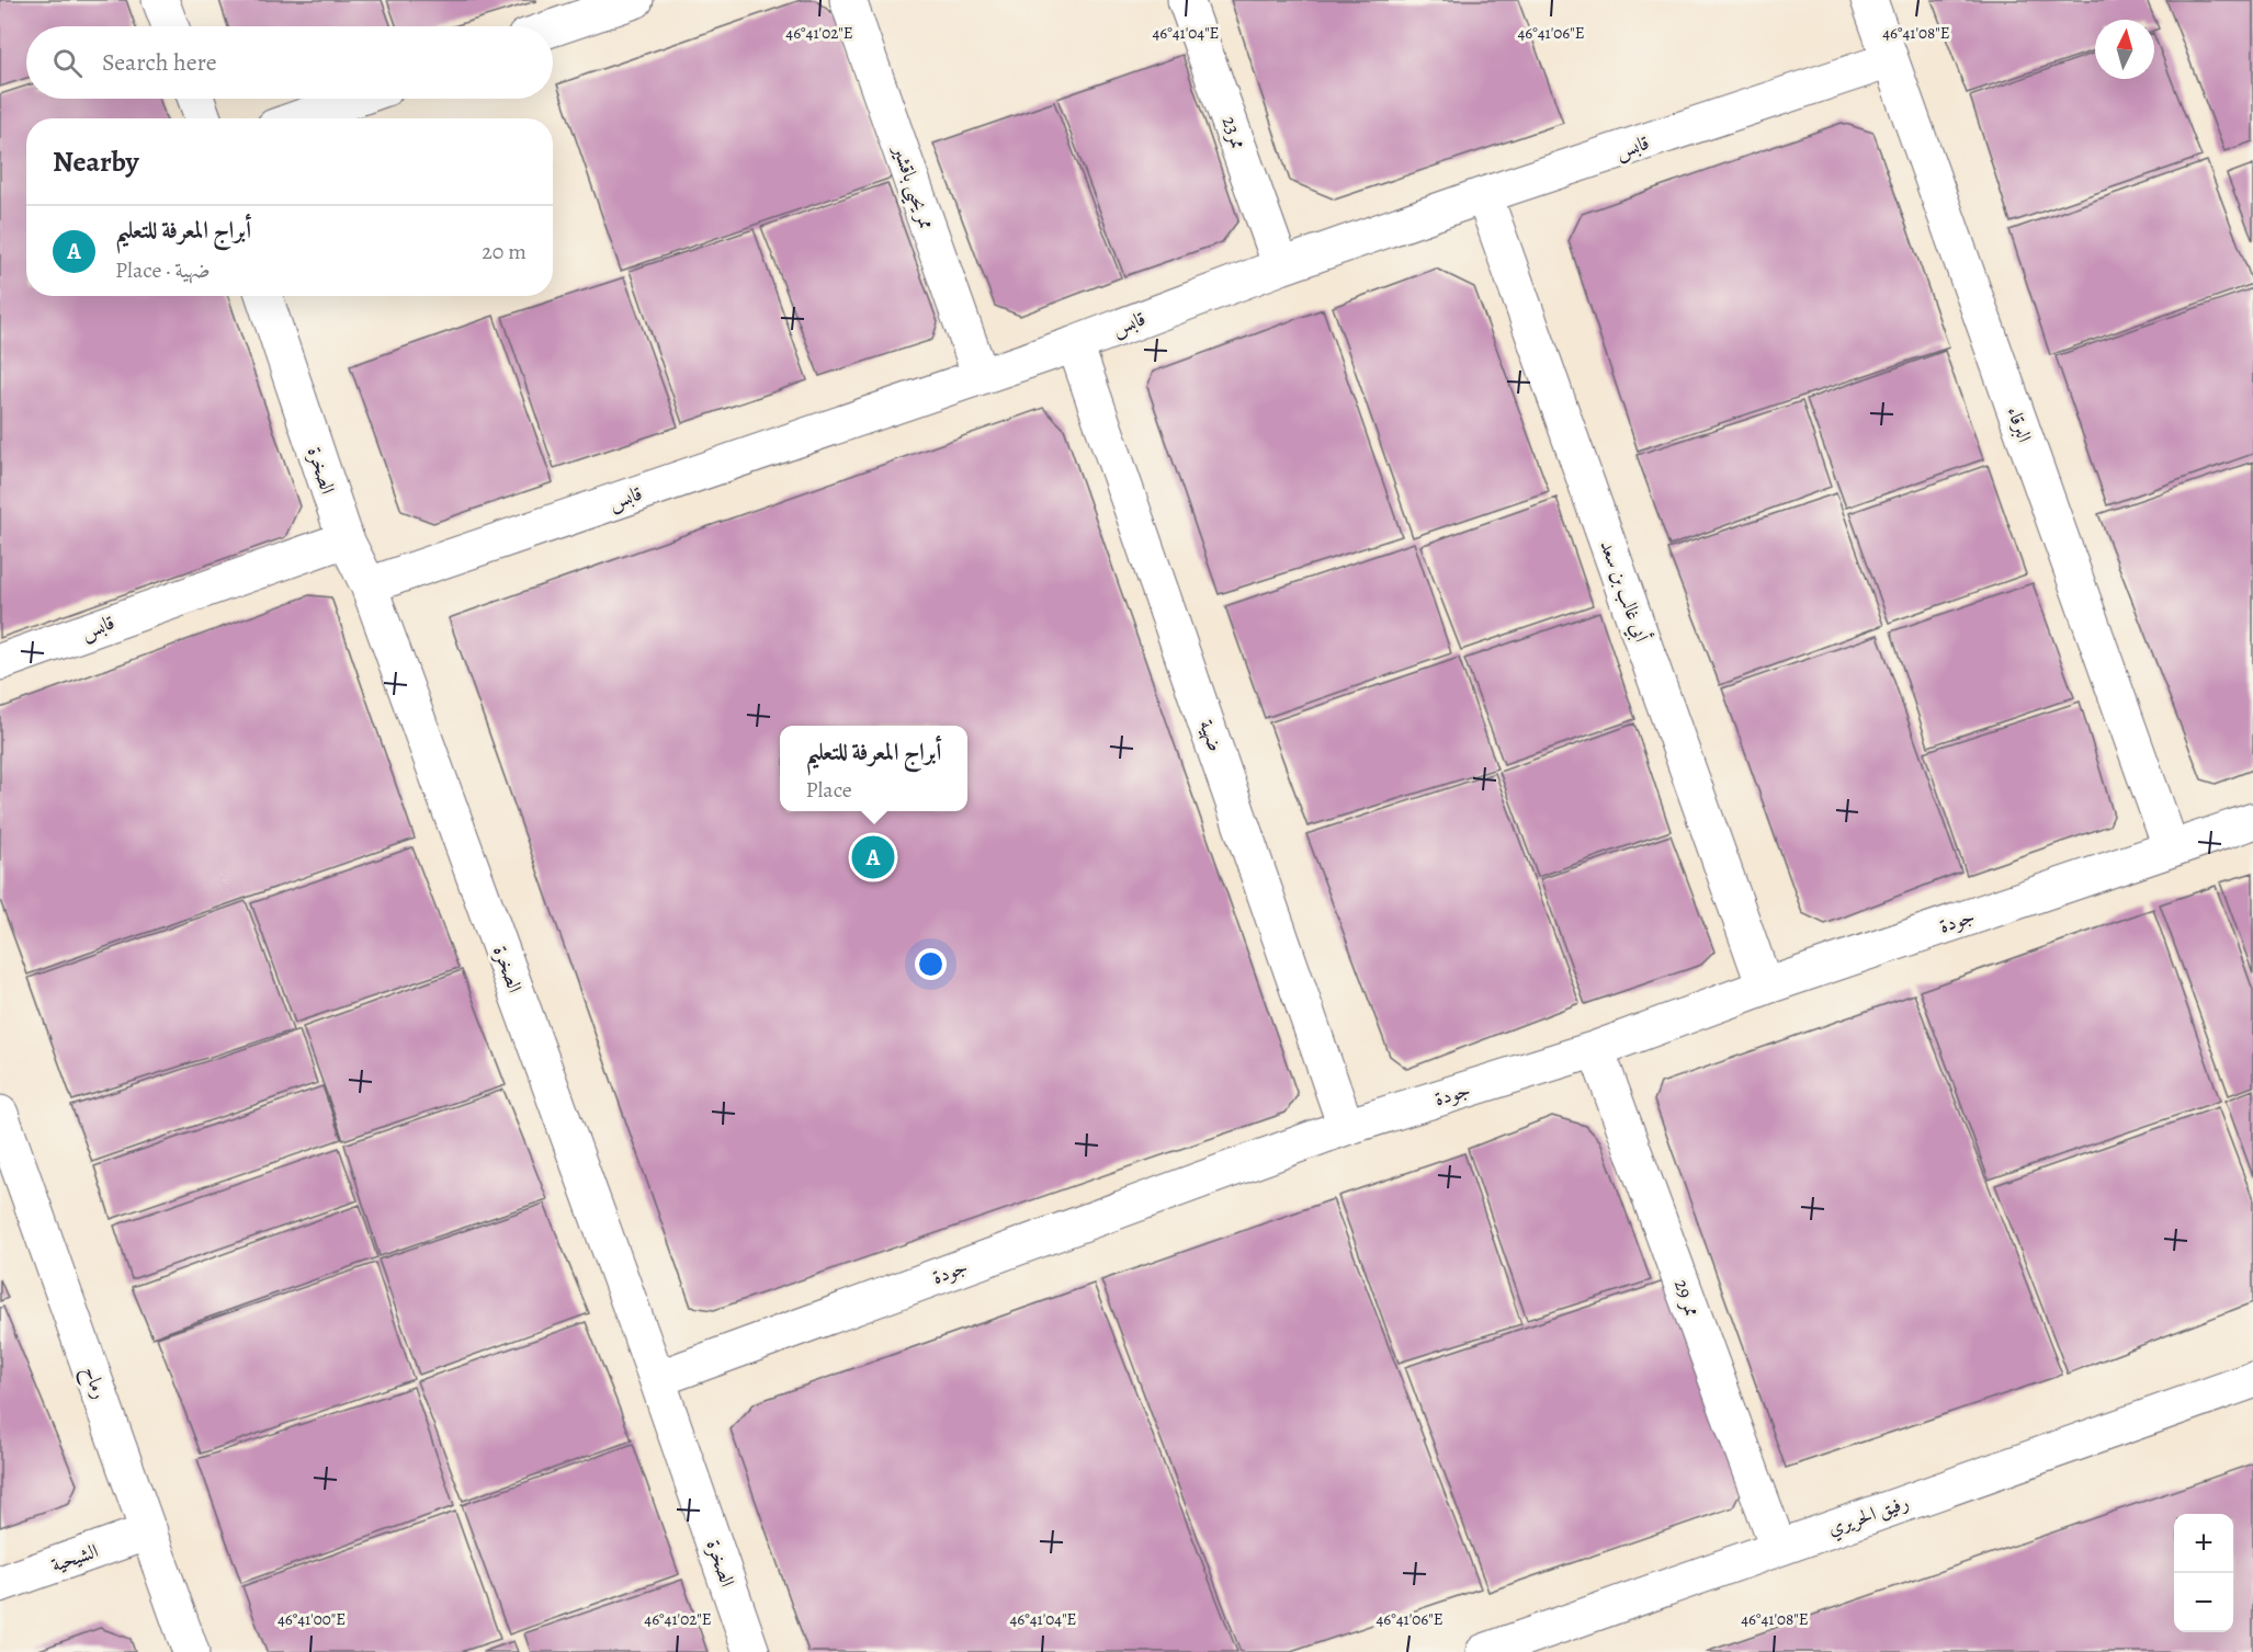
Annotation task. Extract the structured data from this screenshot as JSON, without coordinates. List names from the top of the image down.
{
  "streets": {
    "street": [
      "ممر23",
      "قابس",
      "ممر يحيى باقشير",
      "البرقاء",
      "الصخرة",
      "أبي غالب بن سعد",
      "ضهية",
      "جودة",
      "ممر 29",
      "رماح",
      "رفيق الحريري",
      "الشيحية"
    ]
  },
  "crossings": [
    ["ممر23", "قابس"],
    ["قابس", "ممر يحيى باقشير"],
    ["قابس", "البرقاء"],
    ["قابس", "الصخرة"],
    ["قابس", "أبي غالب بن سعد"],
    ["قابس", "ضهية"],
    ["البرقاء", "جودة"],
    ["الصخرة", "جودة"],
    ["أبي غالب بن سعد", "جودة"],
    ["ضهية", "جودة"],
    ["جودة", "ممر 29"],
    ["ممر 29", "رفيق الحريري"],
    ["رماح", "الشيحية"]
  ],
  "north": "top",
  "page": {
    "search": "Search here",
    "heading": "Nearby",
    "list": [
      {
        "mark": "A",
        "name": "أبراج المعرفة للتعليم",
        "note": "Place · ضهية",
        "value": "20 m"
      }
    ],
    "popup": ["أبراج المعرفة للتعليم", "Place"],
    "pins": "A",
    "map_buttons": ["+", "−"]
  },
  "coordinates": [
    "46°41'02\"E",
    "46°41'04\"E",
    "46°41'06\"E",
    "46°41'08\"E",
    "46°41'00\"E"
  ]
}
